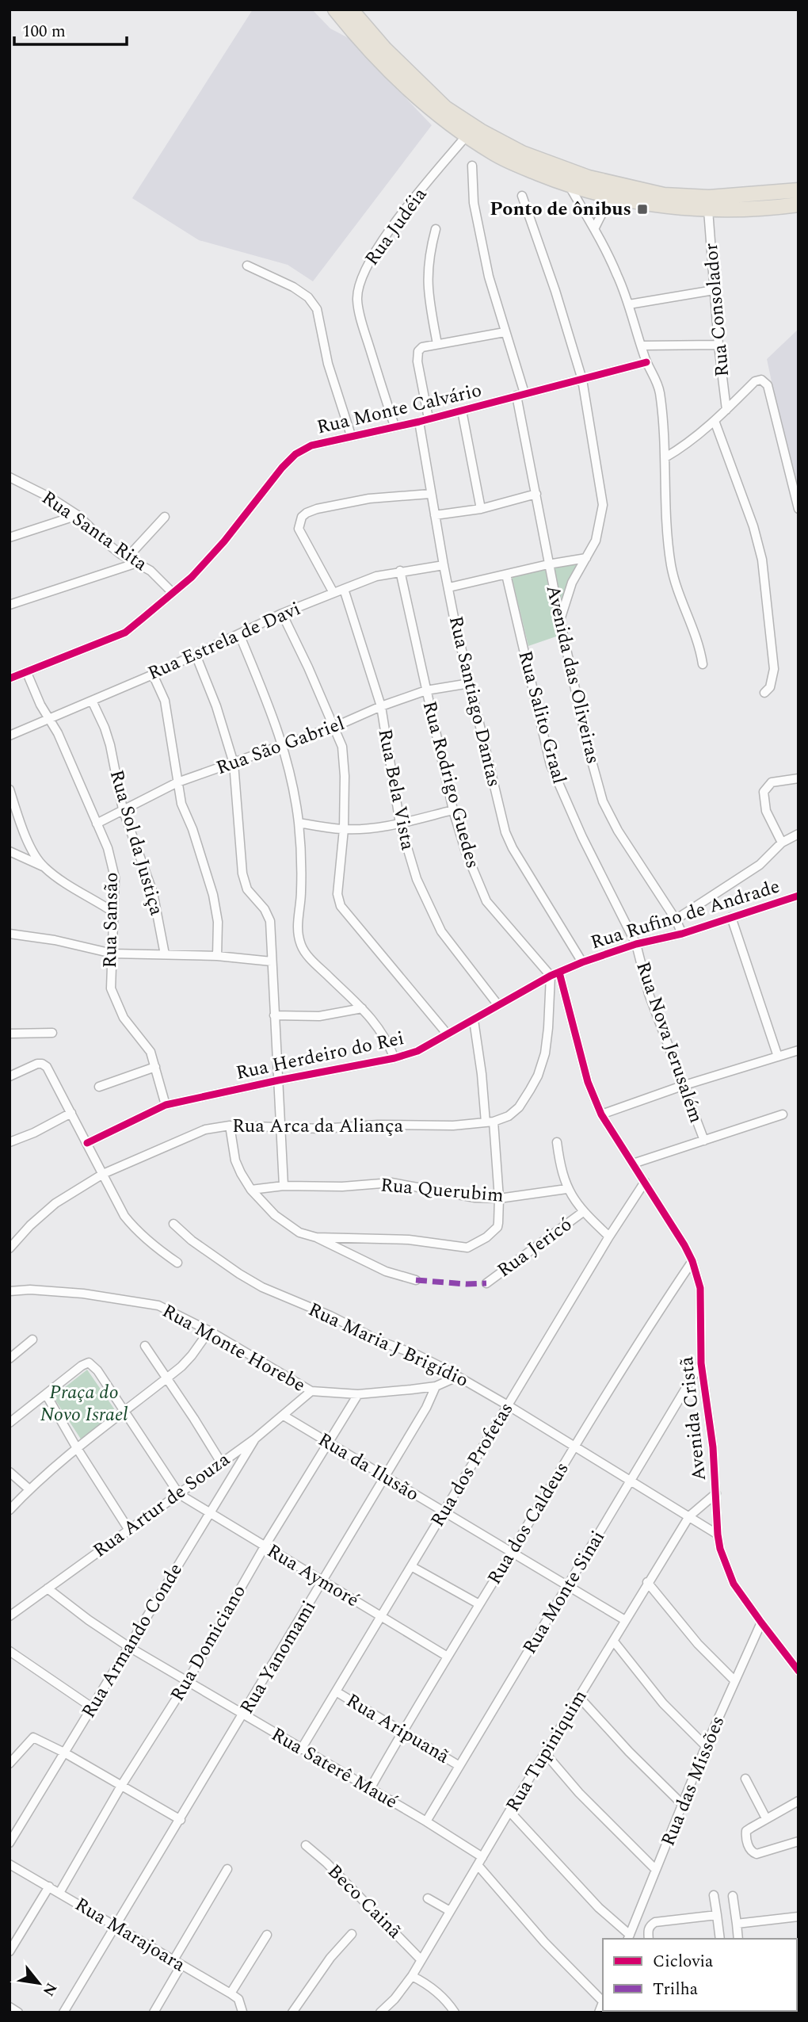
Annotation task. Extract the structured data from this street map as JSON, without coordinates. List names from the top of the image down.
{
  "streets": {
    "street": [
      "Rua Judéia",
      "Rua Consolador",
      "Rua Monte Calvário",
      "Rua Santa Rita",
      "Rua Estrela de Davi",
      "Avenida das Oliveiras",
      "Rua Santiago Dantas",
      "Rua Salito Graal",
      "Rua São Gabriel",
      "Rua Rodrigo Guedes",
      "Rua Bela Vista",
      "Rua Sol da Justiça",
      "Rua Rufino de Andrade",
      "Rua Sansão",
      "Rua Nova Jerusalém",
      "Rua Herdeiro do Rei",
      "Rua Arca da Aliança",
      "Rua Querubim",
      "Rua Jericó",
      "Rua Maria J Brigídio",
      "Rua Monte Horebe",
      "Avenida Cristã",
      "Rua dos Profetas",
      "Rua da Ilusão",
      "Rua Artur de Souza",
      "Rua dos Caldeus",
      "Rua Aymoré",
      "Rua Monte Sinai",
      "Rua Armando Conde",
      "Rua Domiciano",
      "Rua Yanomami",
      "Rua Aripuanã",
      "Rua Tupiniquim",
      "Rua Saterê Maué",
      "Rua das Missões",
      "Beco Cainã",
      "Rua Marajoara"
    ]
  },
  "crossings": [
    ["Rua Judéia", "Rua Monte Calvário"],
    ["Rua Monte Calvário", "Rua Santa Rita"],
    ["Rua Monte Calvário", "Avenida das Oliveiras"],
    ["Rua Monte Calvário", "Rua Santiago Dantas"],
    ["Rua Monte Calvário", "Rua Sansão"],
    ["Rua Estrela de Davi", "Rua Santiago Dantas"],
    ["Rua Estrela de Davi", "Rua Rodrigo Guedes"],
    ["Rua Estrela de Davi", "Rua Bela Vista"],
    ["Rua Estrela de Davi", "Rua Sol da Justiça"],
    ["Rua Estrela de Davi", "Rua Sansão"],
    ["Avenida das Oliveiras", "Rua Rufino de Andrade"],
    ["Rua Santiago Dantas", "Rua São Gabriel"],
    ["Rua Santiago Dantas", "Rua Rufino de Andrade"],
    ["Rua Salito Graal", "Rua Rufino de Andrade"],
    ["Rua Salito Graal", "Rua Nova Jerusalém"],
    ["Rua São Gabriel", "Rua Rodrigo Guedes"],
    ["Rua São Gabriel", "Rua Bela Vista"],
    ["Rua São Gabriel", "Rua Sol da Justiça"],
    ["Rua São Gabriel", "Rua Sansão"],
    ["Rua Rodrigo Guedes", "Rua Rufino de Andrade"],
    ["Rua Rodrigo Guedes", "Rua Herdeiro do Rei"],
    ["Rua Rodrigo Guedes", "Rua Arca da Aliança"],
    ["Rua Bela Vista", "Rua Herdeiro do Rei"],
    ["Rua Rufino de Andrade", "Rua Nova Jerusalém"],
    ["Rua Rufino de Andrade", "Rua Herdeiro do Rei"],
    ["Rua Rufino de Andrade", "Rua Arca da Aliança"],
    ["Rua Rufino de Andrade", "Avenida Cristã"],
    ["Rua Sansão", "Rua Herdeiro do Rei"],
    ["Rua Herdeiro do Rei", "Rua Arca da Aliança"],
    ["Rua Maria J Brigídio", "Rua Monte Horebe"],
    ["Rua Maria J Brigídio", "Avenida Cristã"],
    ["Rua Maria J Brigídio", "Rua dos Profetas"],
    ["Rua Maria J Brigídio", "Rua dos Caldeus"],
    ["Rua Maria J Brigídio", "Rua Monte Sinai"],
    ["Rua Maria J Brigídio", "Rua Tupiniquim"],
    ["Rua Monte Horebe", "Rua Artur de Souza"],
    ["Rua Monte Horebe", "Rua Domiciano"],
    ["Rua Monte Horebe", "Rua Yanomami"],
    ["Avenida Cristã", "Rua dos Profetas"],
    ["Avenida Cristã", "Rua dos Caldeus"],
    ["Avenida Cristã", "Rua Monte Sinai"],
    ["Avenida Cristã", "Rua Tupiniquim"],
    ["Avenida Cristã", "Rua das Missões"],
    ["Rua dos Profetas", "Rua da Ilusão"],
    ["Rua dos Profetas", "Rua Aymoré"],
    ["Rua dos Profetas", "Rua Aripuanã"],
    ["Rua dos Profetas", "Rua Saterê Maué"],
    ["Rua da Ilusão", "Rua Artur de Souza"],
    ["Rua da Ilusão", "Rua dos Caldeus"],
    ["Rua da Ilusão", "Rua Monte Sinai"],
    ["Rua da Ilusão", "Rua Domiciano"],
    ["Rua da Ilusão", "Rua Yanomami"],
    ["Rua da Ilusão", "Rua Tupiniquim"],
    ["Rua Artur de Souza", "Rua Aymoré"],
    ["Rua Artur de Souza", "Rua Armando Conde"],
    ["Rua Artur de Souza", "Rua Saterê Maué"],
    ["Rua dos Caldeus", "Rua Aymoré"],
    ["Rua dos Caldeus", "Rua Aripuanã"],
    ["Rua dos Caldeus", "Rua Saterê Maué"],
    ["Rua Aymoré", "Rua Armando Conde"],
    ["Rua Aymoré", "Rua Domiciano"],
    ["Rua Aymoré", "Rua Yanomami"],
    ["Rua Monte Sinai", "Rua Aripuanã"],
    ["Rua Monte Sinai", "Rua Saterê Maué"],
    ["Rua Armando Conde", "Rua Saterê Maué"],
    ["Rua Domiciano", "Rua Saterê Maué"],
    ["Rua Domiciano", "Rua Marajoara"],
    ["Rua Yanomami", "Rua Saterê Maué"],
    ["Rua Yanomami", "Rua Marajoara"],
    ["Rua Tupiniquim", "Rua Saterê Maué"],
    ["Rua Tupiniquim", "Beco Cainã"]
  ],
  "parks": ["Praça do Novo Israel"],
  "places": {
    "transit": ["Ponto de ônibus"]
  },
  "legend": ["Ciclovia", "Trilha"],
  "scale_bar": "100 m",
  "north": "bottom right"
}
